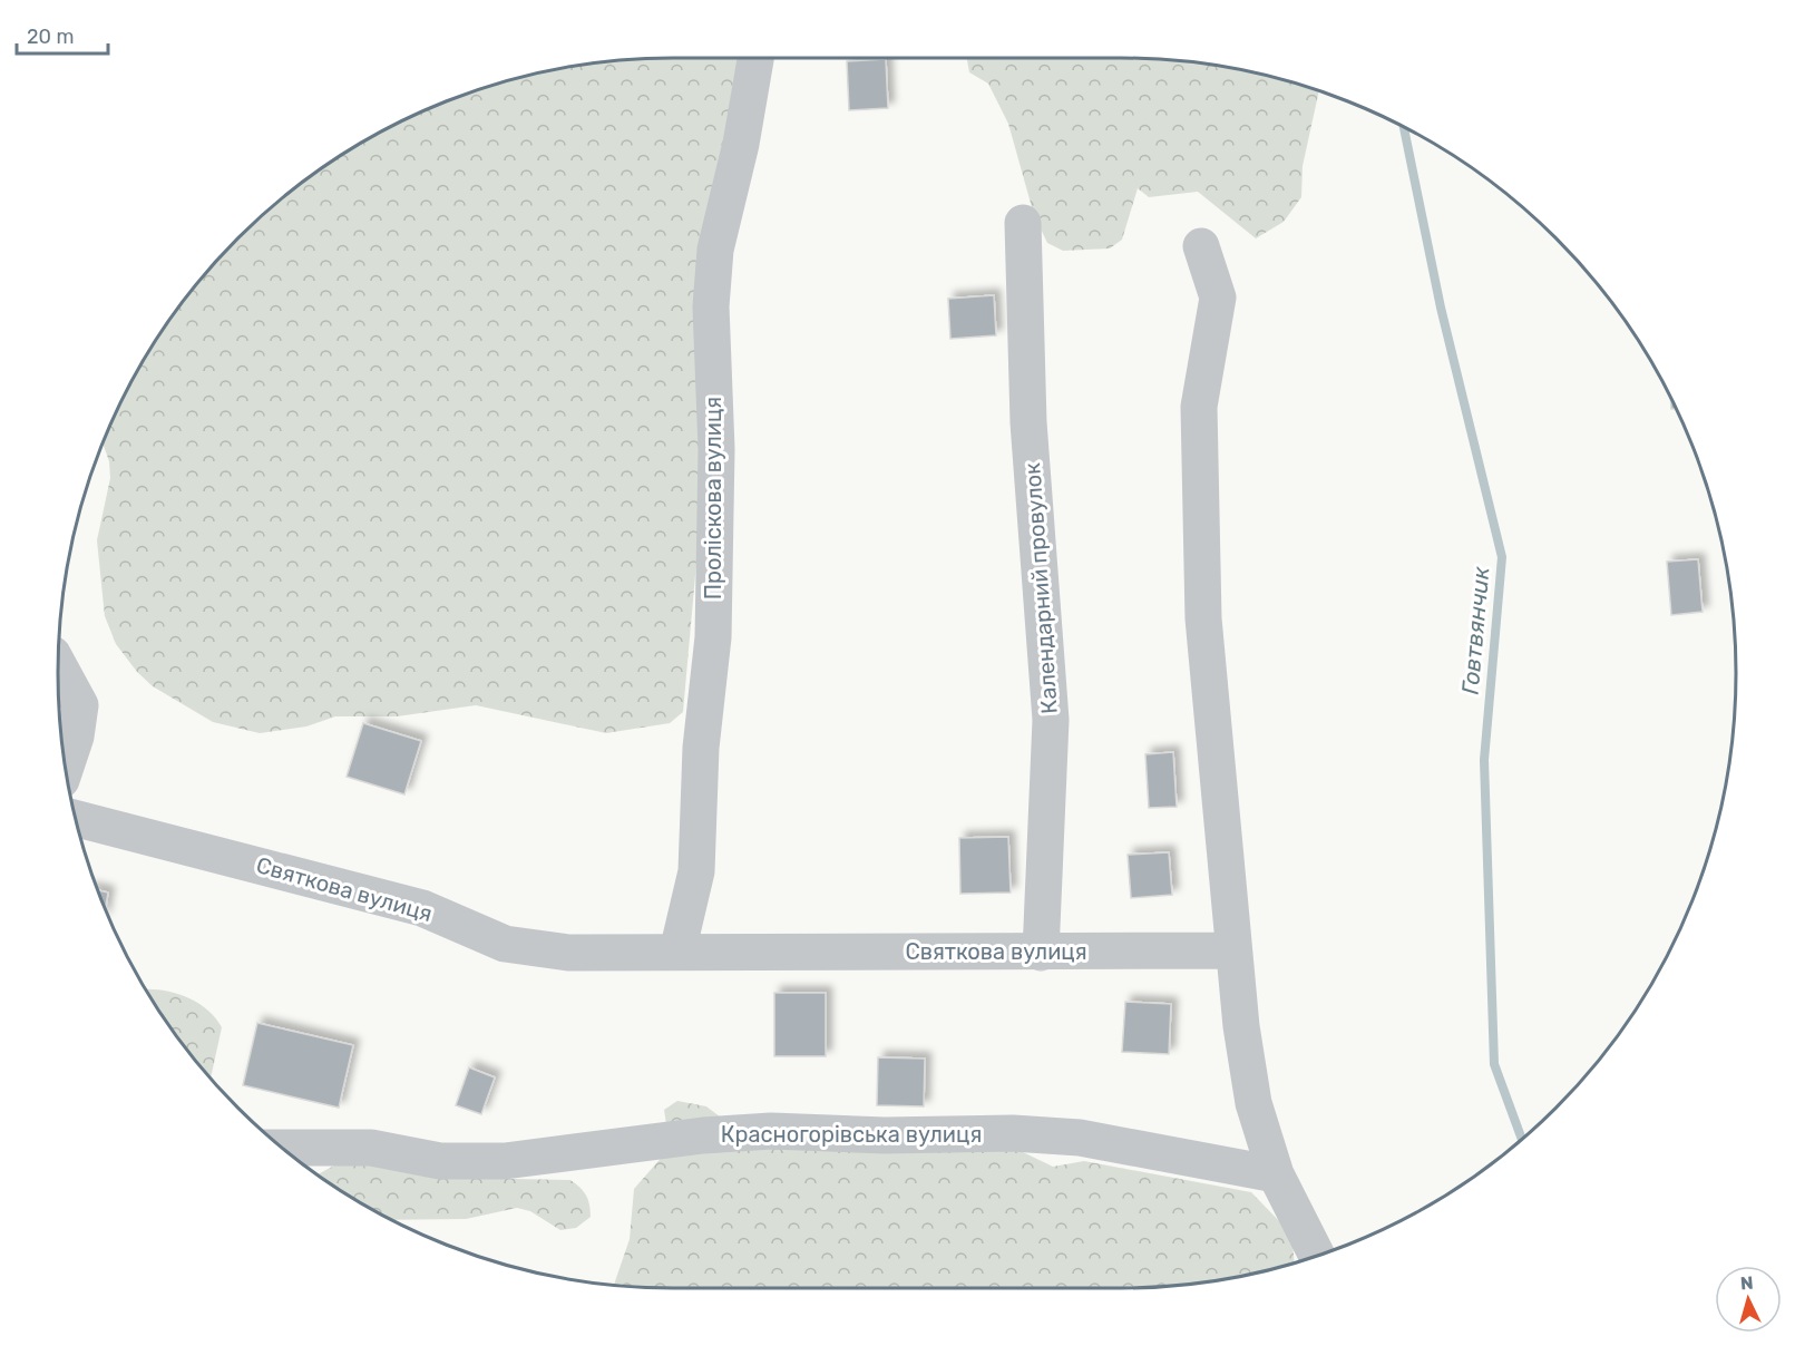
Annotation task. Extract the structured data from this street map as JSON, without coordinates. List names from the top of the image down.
{
  "streets": {
    "street": [
      "Проліскова вулиця",
      "Календарний провулок",
      "Святкова вулиця",
      "Красногорівська вулиця"
    ]
  },
  "crossings": [
    ["Проліскова вулиця", "Святкова вулиця"],
    ["Календарний провулок", "Святкова вулиця"]
  ],
  "water": ["Говтвянчик"],
  "scale_bar": "20 m",
  "north": "top"
}
